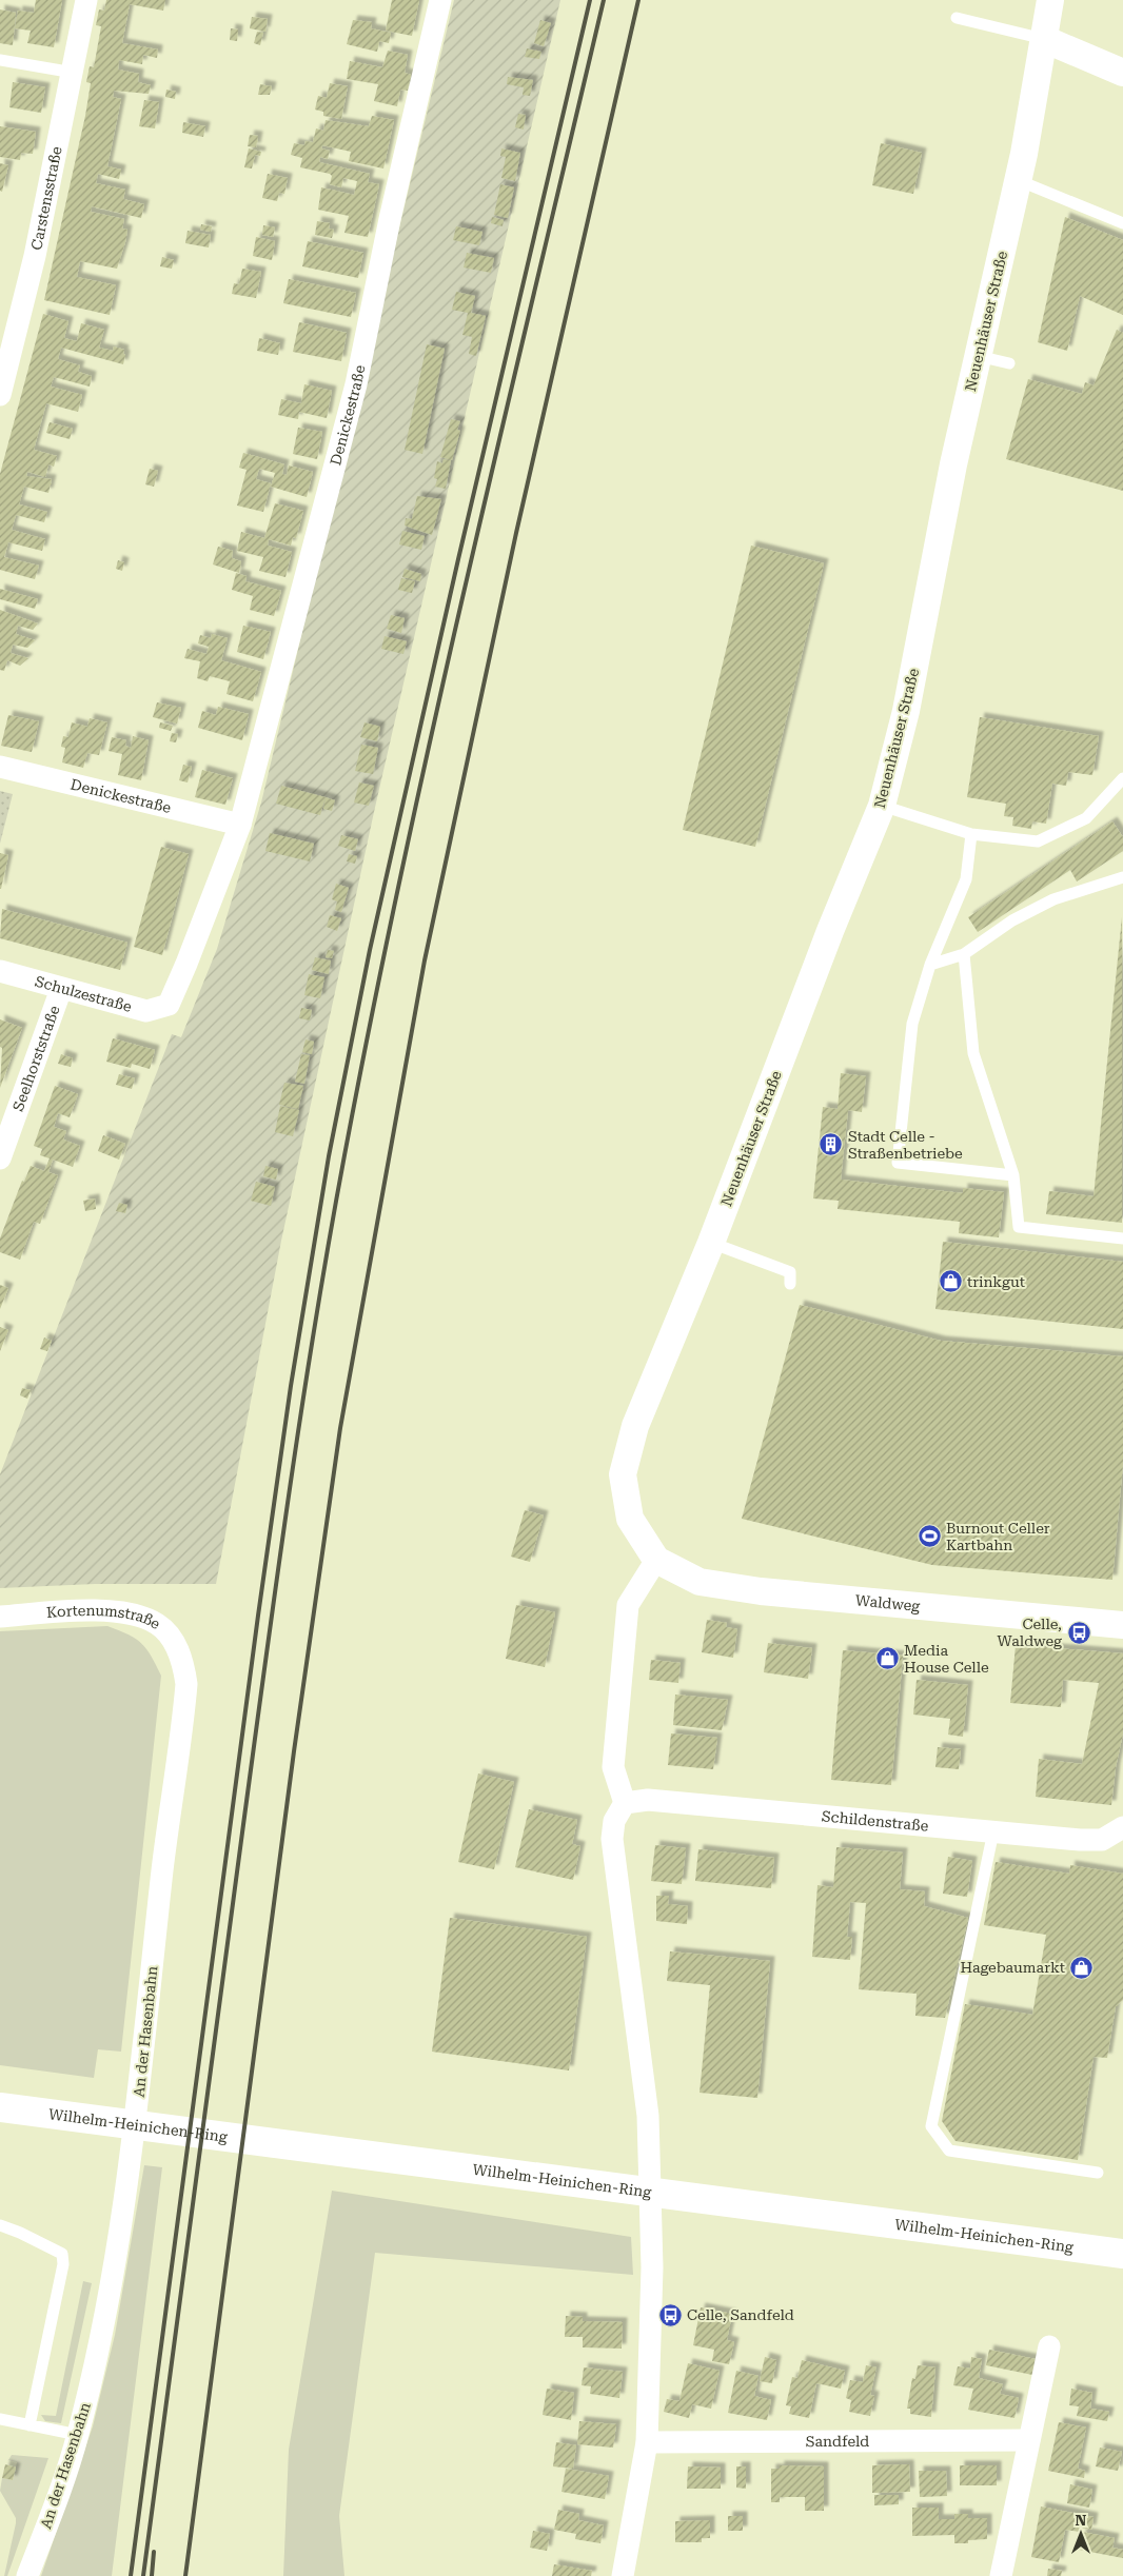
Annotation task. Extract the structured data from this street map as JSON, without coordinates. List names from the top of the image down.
{
  "streets": {
    "main road": ["Wilhelm-Heinichen-Ring"],
    "street": [
      "Carstensstraße",
      "Neuenhäuser Straße",
      "Denickestraße",
      "Schulzestraße",
      "Seelhorststraße",
      "Waldweg",
      "Kortenumstraße",
      "Schildenstraße",
      "An der Hasenbahn",
      "Sandfeld"
    ]
  },
  "crossings": [
    ["Neuenhäuser Straße", "Waldweg"],
    ["Denickestraße", "Schulzestraße"],
    ["Schulzestraße", "Seelhorststraße"],
    ["Kortenumstraße", "An der Hasenbahn"]
  ],
  "places": {
    "building": ["Stadt Celle - Straßenbetriebe"],
    "shop": ["trinkgut", "Media House Celle", "Hagebaumarkt"],
    "sports": ["Burnout Celler Kartbahn"],
    "bus stop": ["Celle, Waldweg", "Celle, Sandfeld"]
  },
  "north": "top"
}
